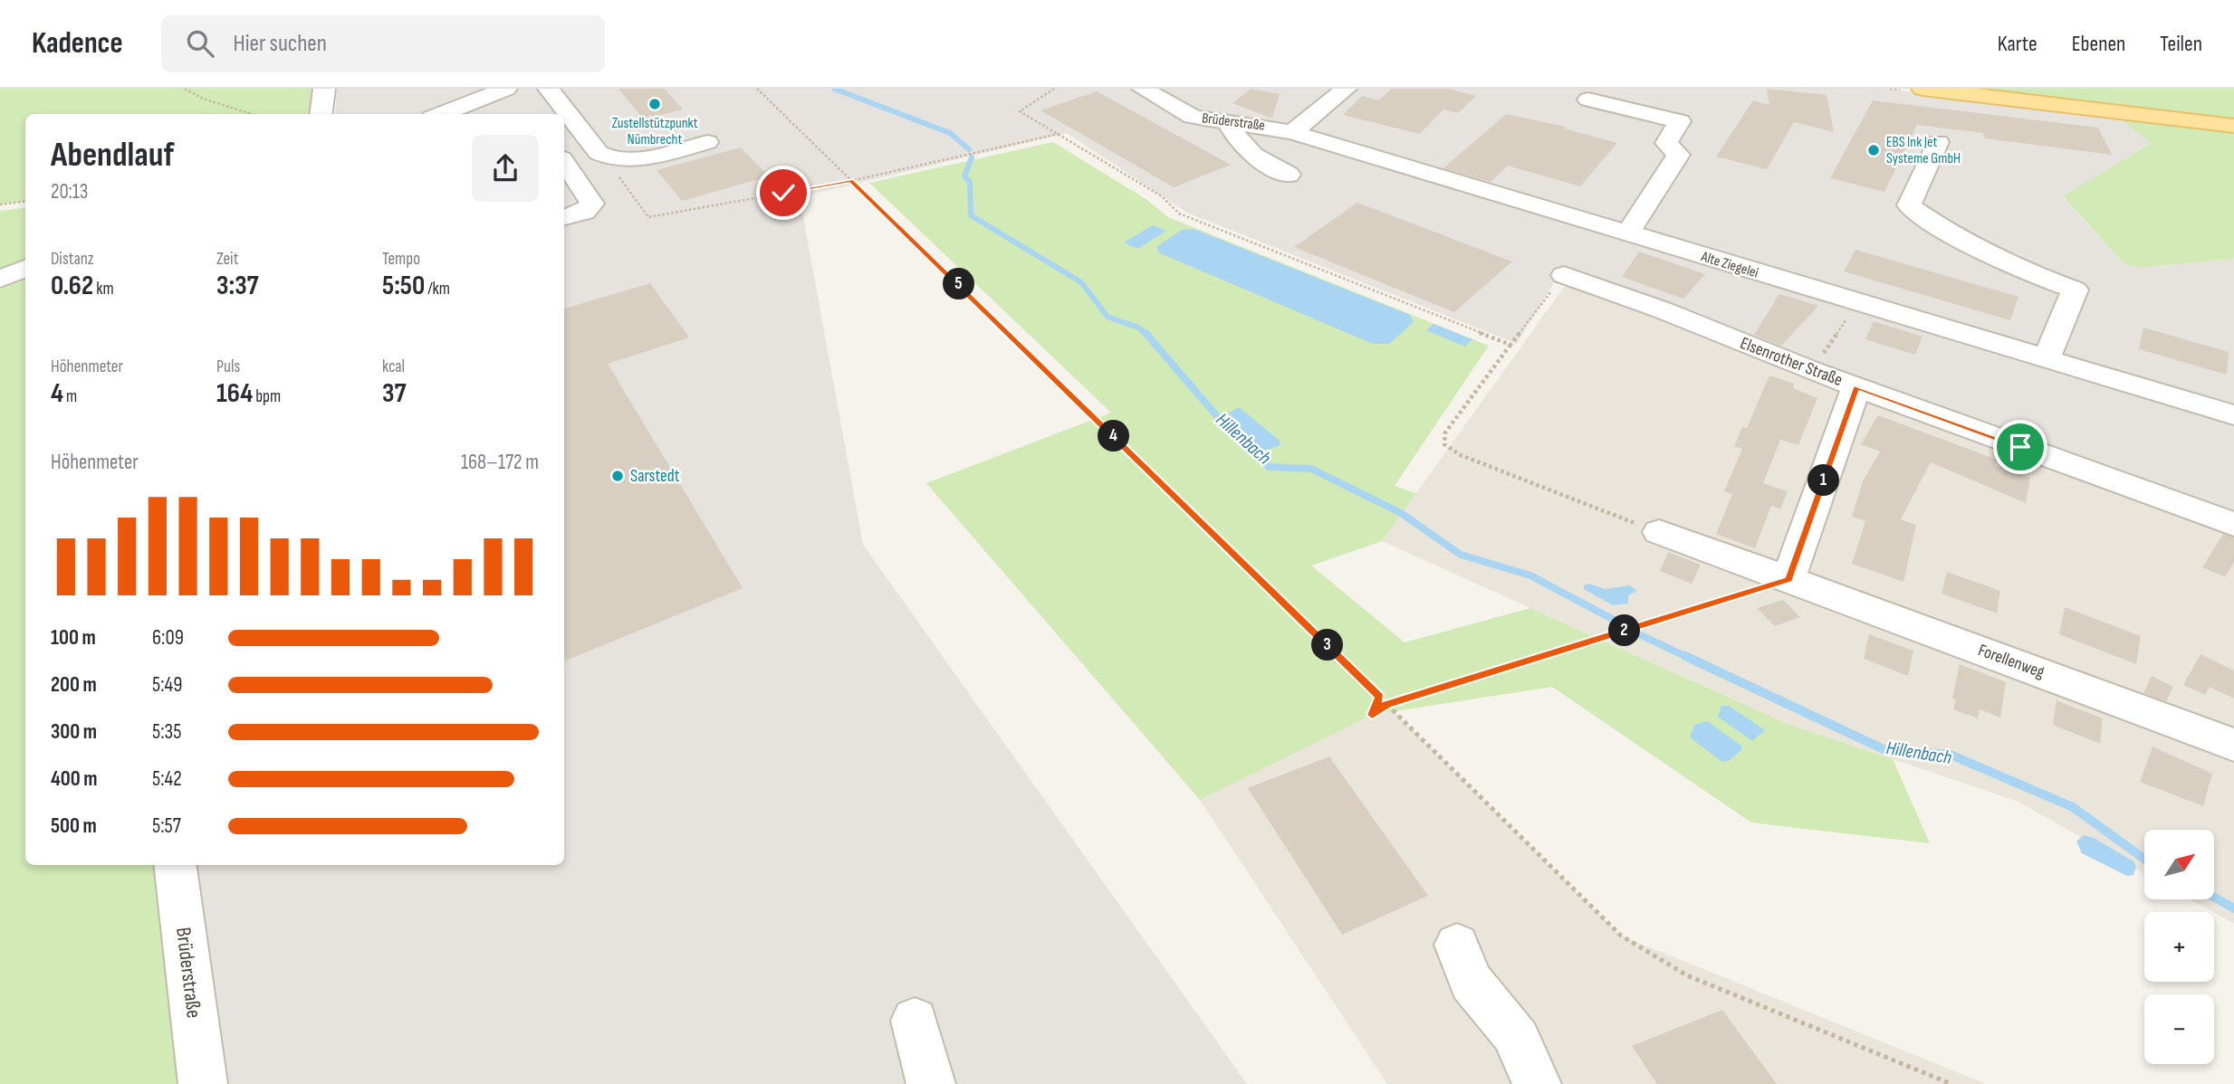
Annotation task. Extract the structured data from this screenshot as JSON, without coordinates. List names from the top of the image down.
{
  "streets": {
    "street": [
      "Brüderstraße",
      "Alte Ziegelei",
      "Elsenrother Straße",
      "Forellenweg"
    ]
  },
  "crossings": [
    ["Brüderstraße", "Alte Ziegelei"]
  ],
  "water": ["Hillenbach"],
  "places": ["Zustellstützpunkt Nümbrecht", "EBS Ink Jet Systeme GmbH", "Sarstedt"],
  "north": "top right",
  "page": {
    "header": "Kadence",
    "search": "Hier suchen",
    "nav": ["Karte", "Ebenen", "Teilen"],
    "heading": ["Abendlauf", "20:13"],
    "stats": [
      ["Distanz", "0.62 km"],
      ["Zeit", "3:37"],
      ["Tempo", "5:50 /km"],
      ["Höhenmeter", "4 m"],
      ["Puls", "164 bpm"],
      ["kcal", "37"]
    ],
    "pins": [
      "5",
      "4",
      "1",
      "2",
      "3"
    ],
    "chart": ["Höhenmeter", "168–172 m"],
    "list": [
      {
        "name": "100 m",
        "note": "6:09"
      },
      {
        "name": "200 m",
        "note": "5:49"
      },
      {
        "name": "300 m",
        "note": "5:35"
      },
      {
        "name": "400 m",
        "note": "5:42"
      },
      {
        "name": "500 m",
        "note": "5:57"
      }
    ],
    "map_buttons": ["+", "−"]
  }
}
